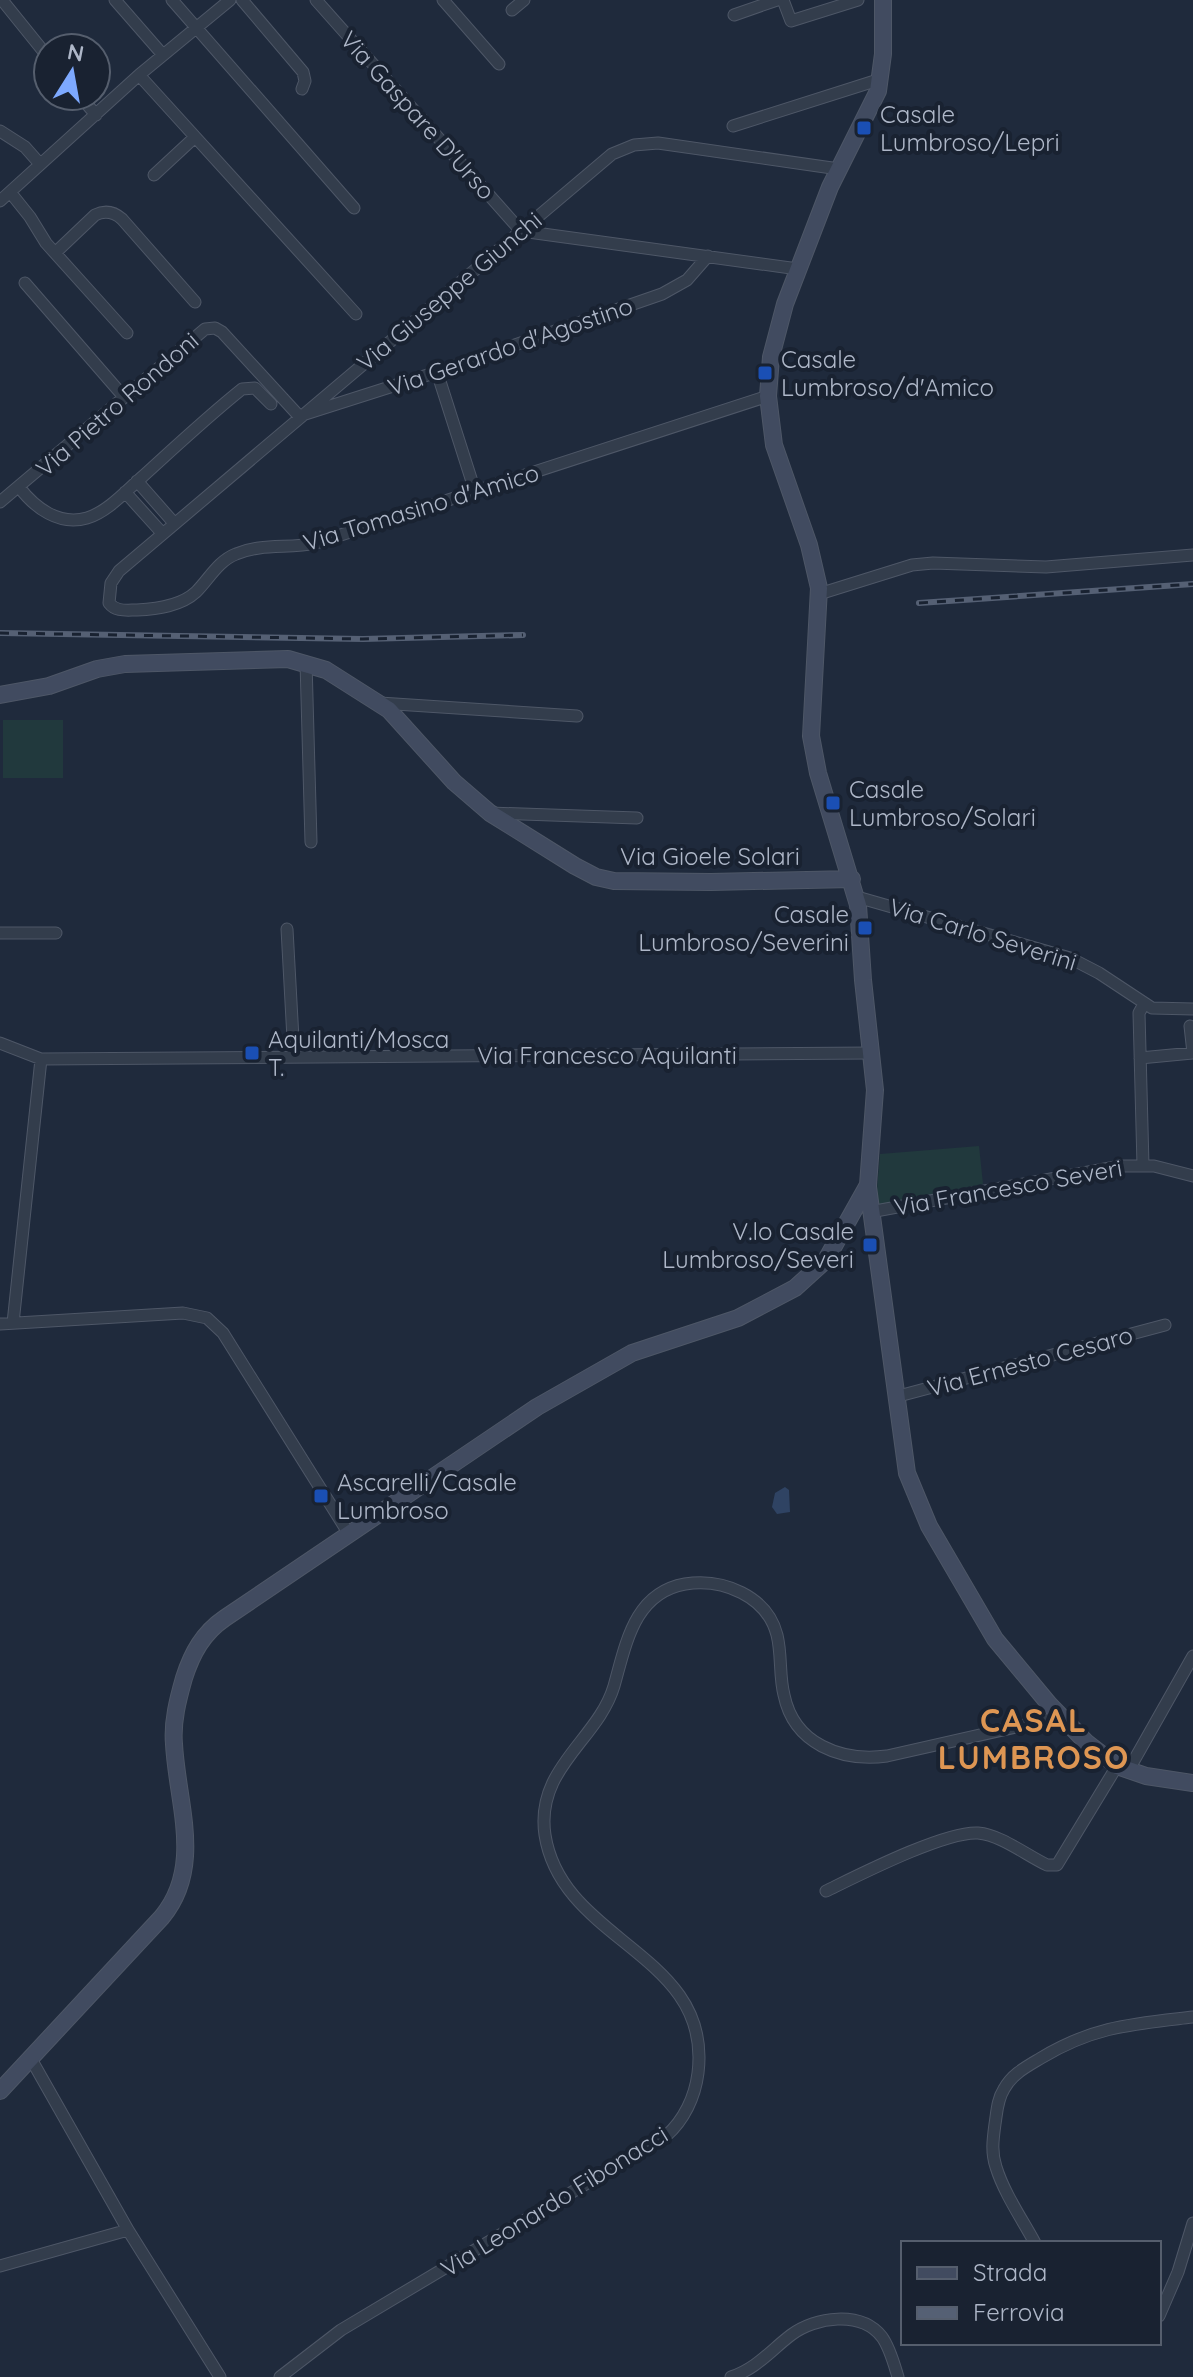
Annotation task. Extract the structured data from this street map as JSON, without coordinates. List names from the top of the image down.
{
  "streets": {
    "street": [
      "Via Gaspare D'Urso",
      "Via Giuseppe Giunchi",
      "Via Gerardo d'Agostino",
      "Via Pietro Rondoni",
      "Via Tomasino d'Amico",
      "Via Gioele Solari",
      "Via Carlo Severini",
      "Via Francesco Aquilanti",
      "Via Francesco Severi",
      "Via Ernesto Cesaro",
      "Via Leonardo Fibonacci"
    ]
  },
  "crossings": [
    ["Via Gaspare D'Urso", "Via Giuseppe Giunchi"],
    ["Via Giuseppe Giunchi", "Via Gerardo d'Agostino"],
    ["Via Giuseppe Giunchi", "Via Pietro Rondoni"],
    ["Via Giuseppe Giunchi", "Via Tomasino d'Amico"],
    ["Via Gerardo d'Agostino", "Via Pietro Rondoni"]
  ],
  "districts": ["CASAL LUMBROSO"],
  "places": {
    "transit": [
      "Casale Lumbroso/Lepri",
      "Casale Lumbroso/d'Amico",
      "Casale Lumbroso/Solari",
      "Casale Lumbroso/Severini",
      "Aquilanti/Mosca T.",
      "V.lo Casale Lumbroso/Severi",
      "Ascarelli/Casale Lumbroso"
    ]
  },
  "legend": ["Strada", "Ferrovia"],
  "north": "top"
}
